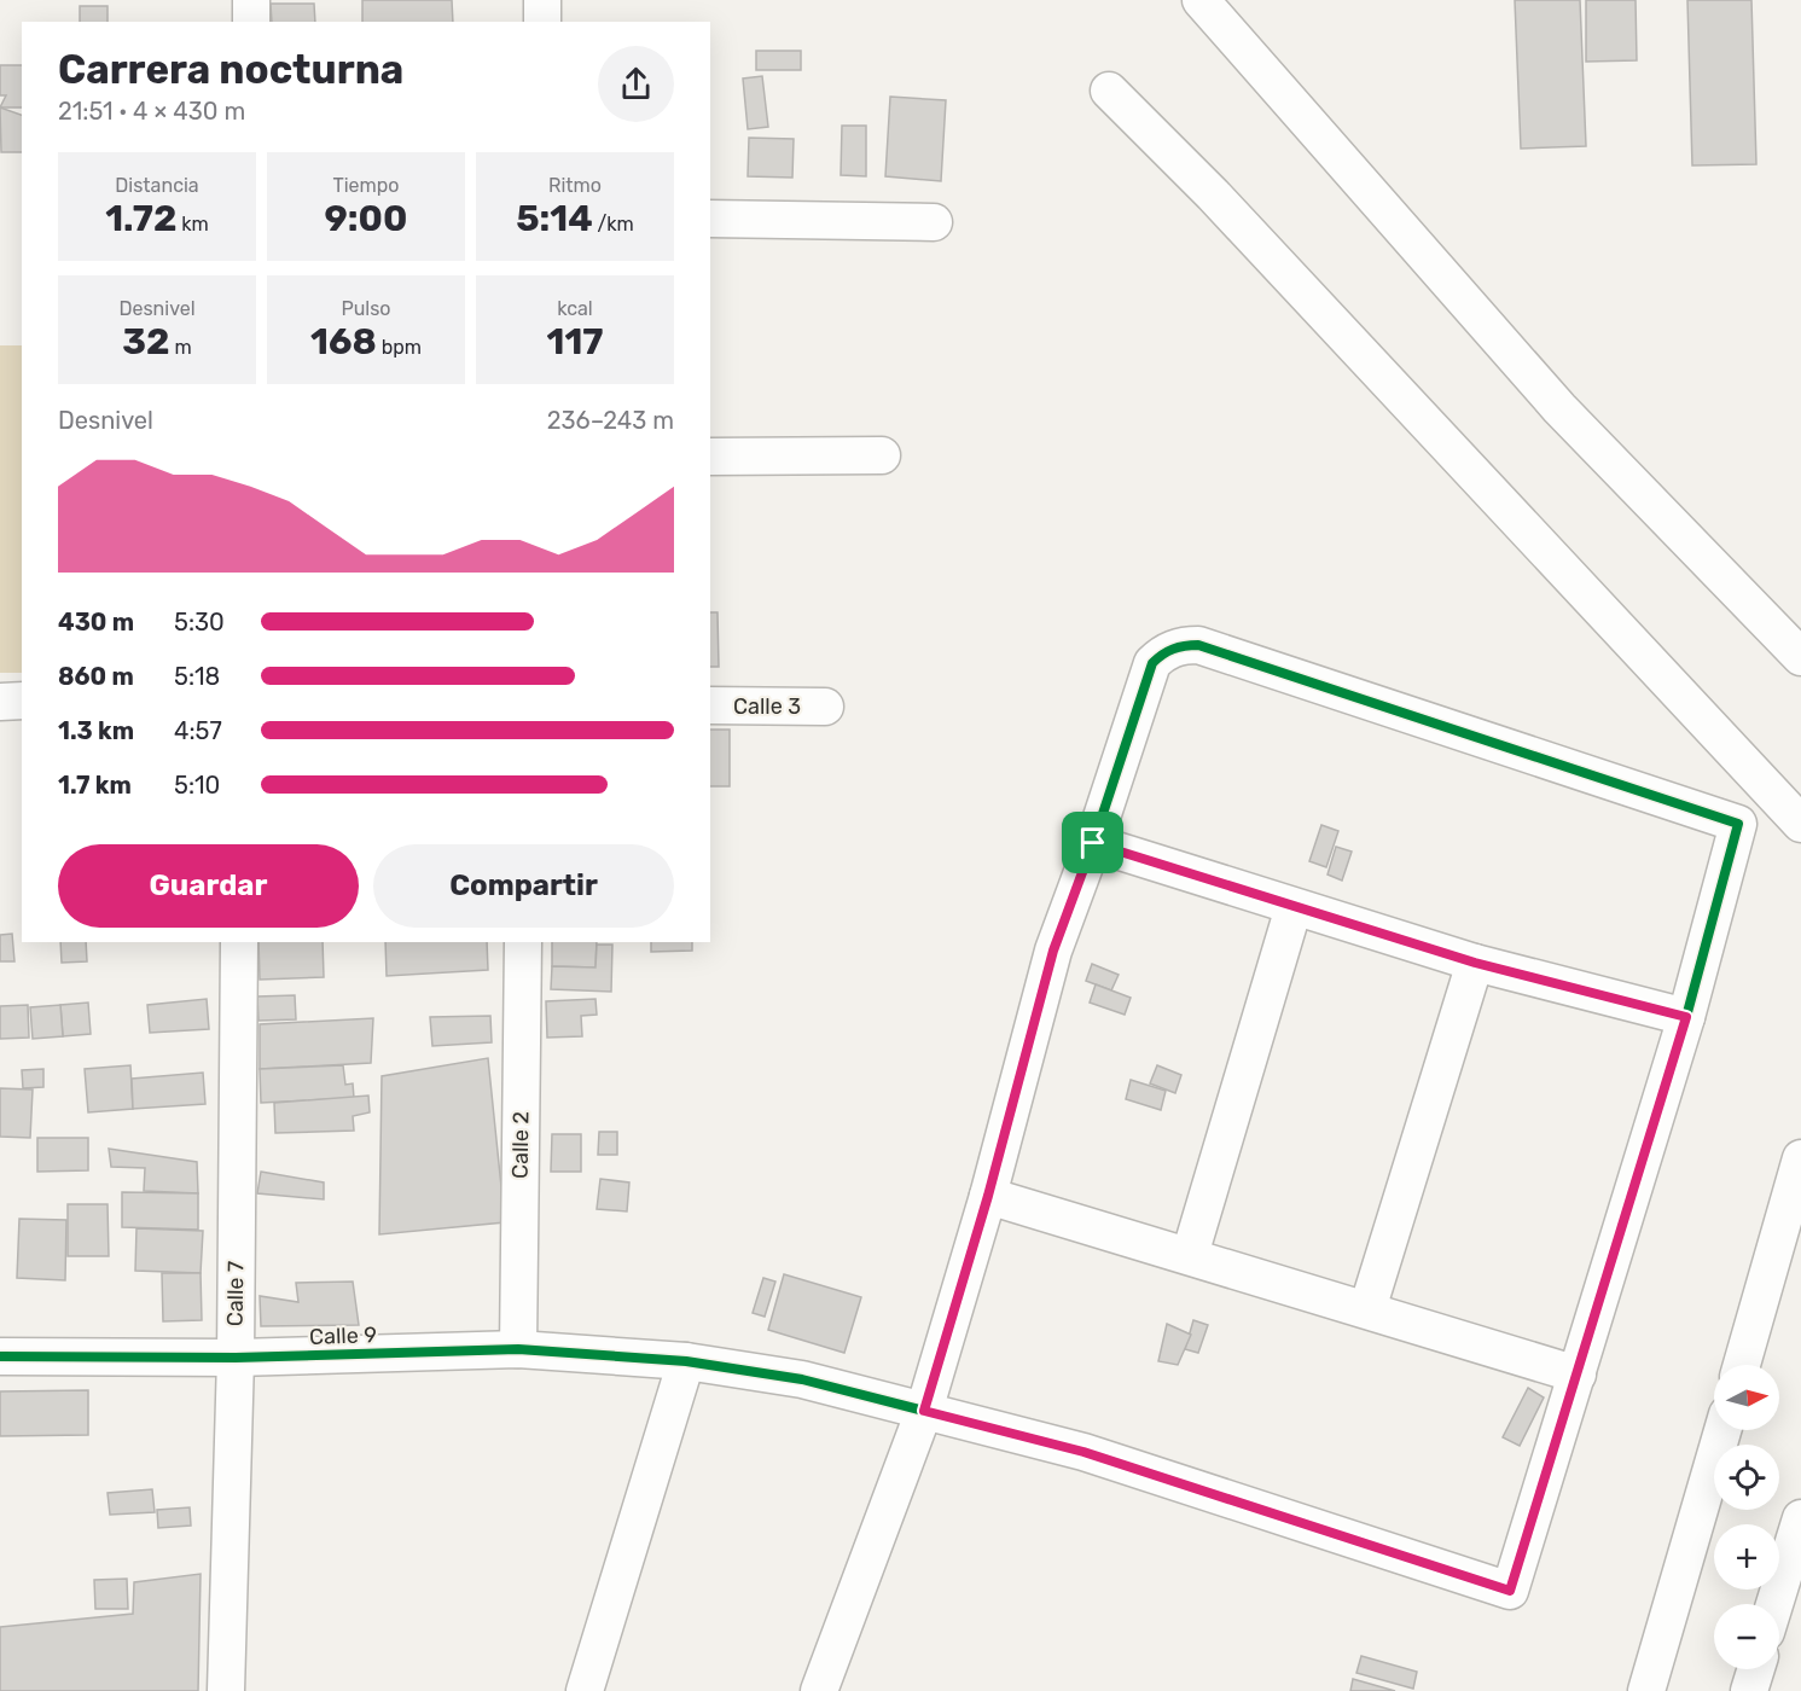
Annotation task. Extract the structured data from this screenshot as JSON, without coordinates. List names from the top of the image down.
{
  "streets": {
    "street": [
      "Calle 3",
      "Calle 2",
      "Calle 7",
      "Calle 9"
    ]
  },
  "crossings": [
    ["Calle 2", "Calle 9"],
    ["Calle 7", "Calle 9"]
  ],
  "north": "right",
  "page": {
    "heading": ["Carrera nocturna", "21:51 · 4 × 430 m"],
    "stats": [
      ["Distancia", "1.72 km"],
      ["Tiempo", "9:00"],
      ["Ritmo", "5:14 /km"],
      ["Desnivel", "32 m"],
      ["Pulso", "168 bpm"],
      ["kcal", "117"]
    ],
    "chart": ["Desnivel", "236–243 m"],
    "list": [
      {
        "name": "430 m",
        "note": "5:30"
      },
      {
        "name": "860 m",
        "note": "5:18"
      },
      {
        "name": "1.3 km",
        "note": "4:57"
      },
      {
        "name": "1.7 km",
        "note": "5:10"
      }
    ],
    "buttons": ["Guardar", "Compartir"],
    "map_buttons": ["+", "−"]
  }
}
